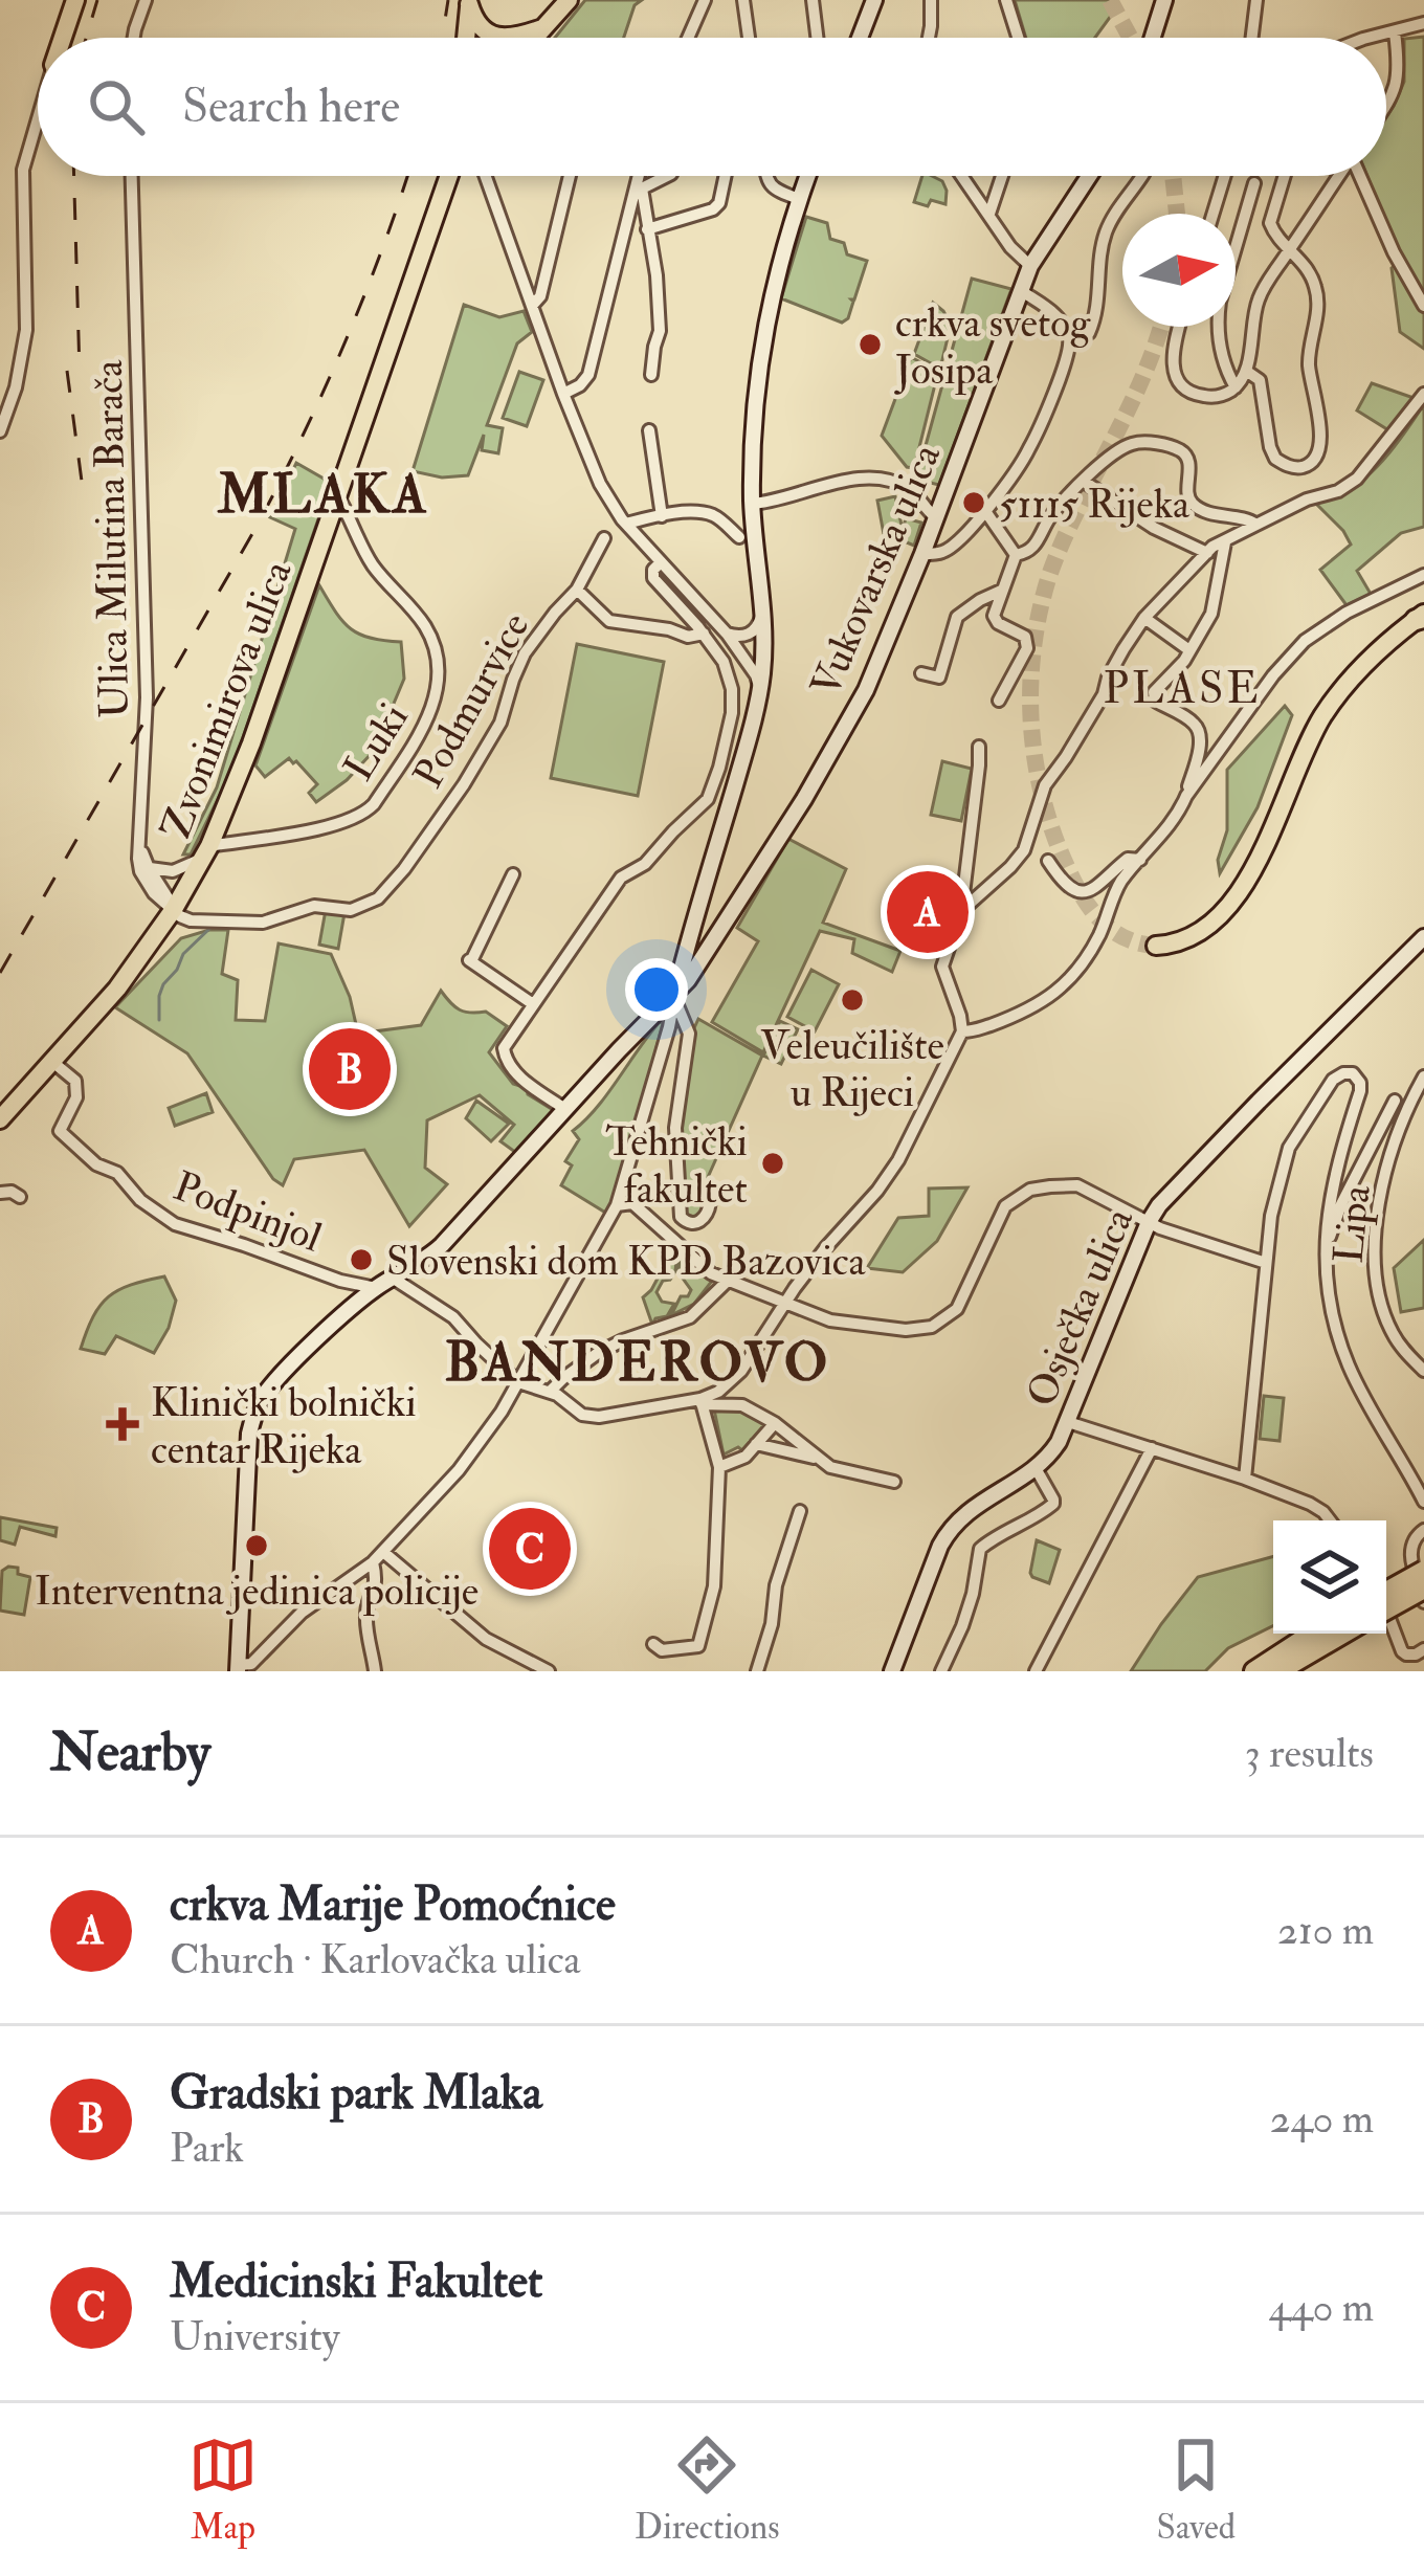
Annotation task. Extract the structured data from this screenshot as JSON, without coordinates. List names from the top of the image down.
{
  "streets": {
    "main road": ["Vukovarska ulica", "Zvonimirova ulica", "Osječka ulica"],
    "street": [
      "Ulica Milutina Barača",
      "Podmurvice",
      "Luki",
      "Podpinjol",
      "Lipa"
    ]
  },
  "crossings": [
    ["Ulica Milutina Barača", "Zvonimirova ulica"],
    ["Ulica Milutina Barača", "Podmurvice"],
    ["Vukovarska ulica", "Podpinjol"],
    ["Zvonimirova ulica", "Podmurvice"],
    ["Zvonimirova ulica", "Luki"],
    ["Zvonimirova ulica", "Podpinjol"]
  ],
  "districts": ["MLAKA", "PLASE", "BANDEROVO"],
  "places": {
    "other": [
      "crkva svetog Josipa",
      "51115 Rijeka",
      "Veleučilište u Rijeci",
      "Tehnički fakultet",
      "Slovenski dom KPD Bazovica",
      "Interventna jedinica policije"
    ],
    "health": ["Klinički bolnički centar Rijeka"]
  },
  "north": "right",
  "page": {
    "search": "Search here",
    "pins": ["A", "B", "C"],
    "heading": ["Nearby", "3 results"],
    "list": [
      {
        "mark": "A",
        "name": "crkva Marije Pomoćnice",
        "note": "Church · Karlovačka ulica",
        "value": "210 m"
      },
      {
        "mark": "B",
        "name": "Gradski park Mlaka",
        "note": "Park",
        "value": "240 m"
      },
      {
        "mark": "C",
        "name": "Medicinski Fakultet",
        "note": "University",
        "value": "440 m"
      }
    ],
    "nav": ["Map", "Directions", "Saved"]
  }
}
